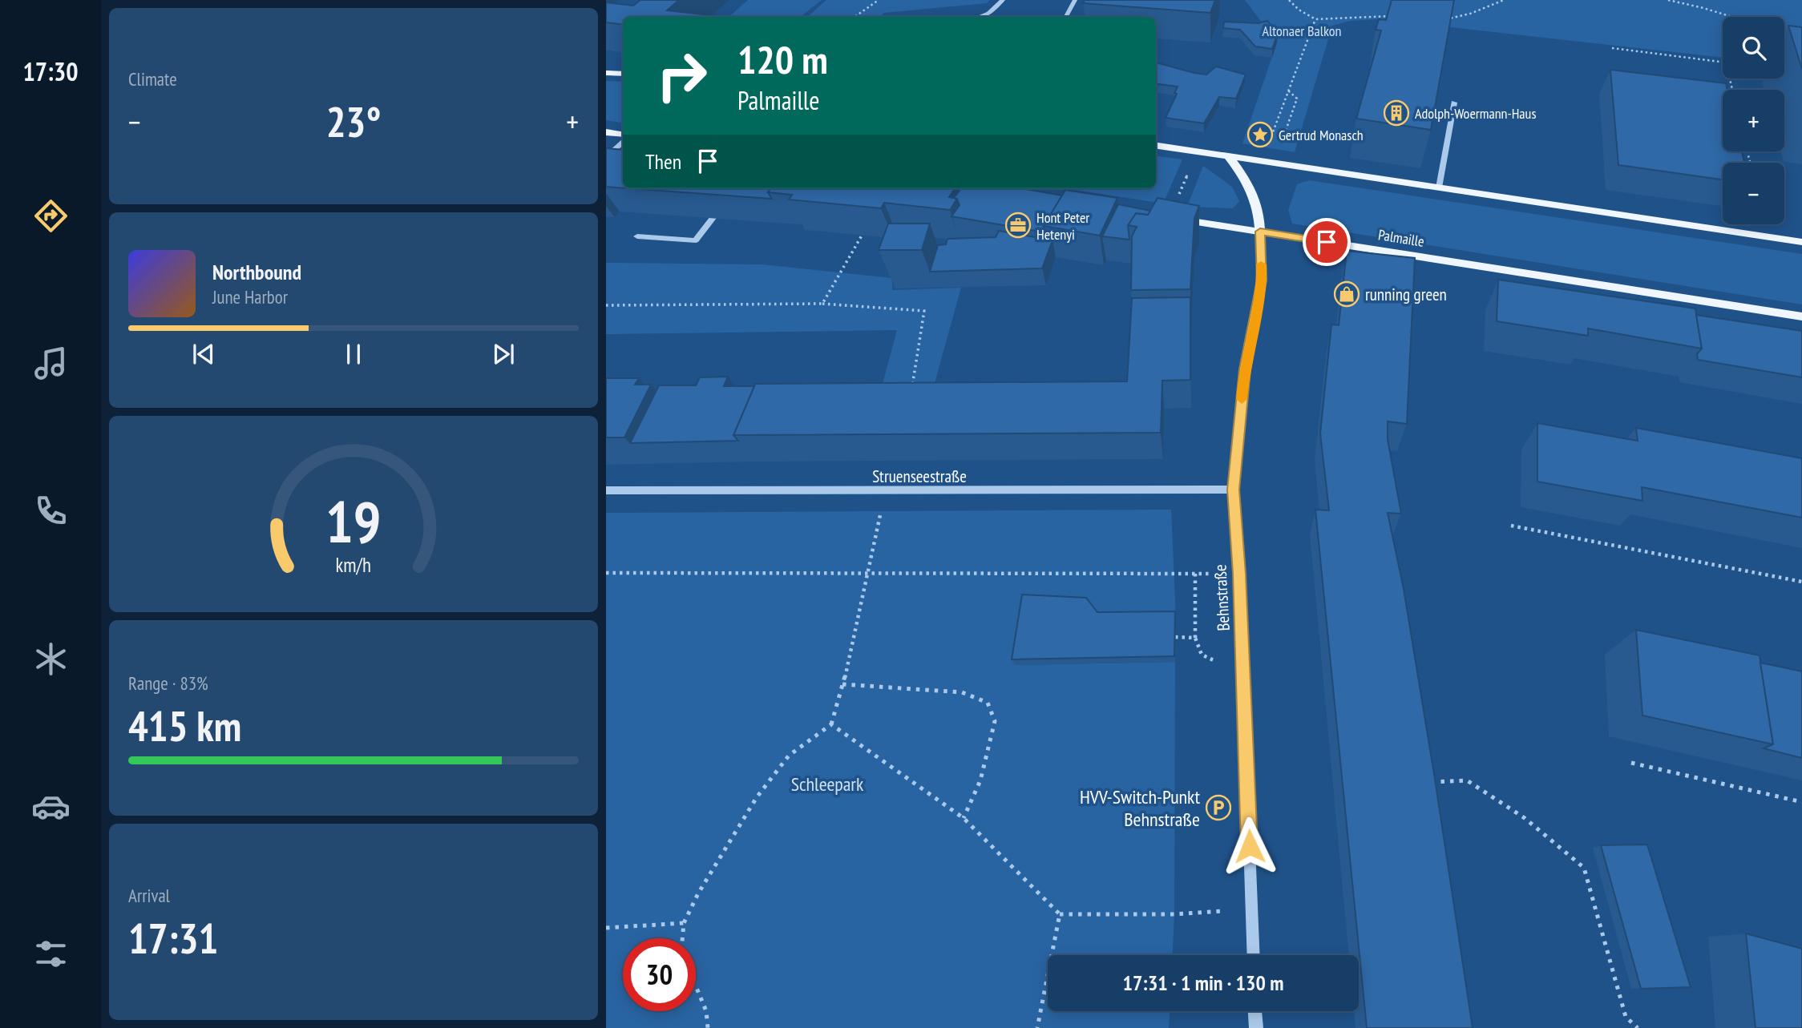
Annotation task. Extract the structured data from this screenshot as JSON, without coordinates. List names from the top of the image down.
{
  "streets": {
    "main road": ["Palmaille"],
    "street": ["Struenseestraße", "Behnstraße"]
  },
  "crossings": [
    ["Palmaille", "Behnstraße"],
    ["Struenseestraße", "Behnstraße"]
  ],
  "parks": ["Altonaer Balkon", "Schleepark"],
  "places": {
    "building": ["Adolph-Woermann-Haus"],
    "place": ["Gertrud Monasch"],
    "office": ["Hont Peter Hetenyi"],
    "shop": ["running green"],
    "parking": ["HVV-Switch-Punkt Behnstraße"]
  },
  "page": {
    "tabs": "17:30",
    "tile": [
      "Climate",
      ["Range · 83%", "415 km"],
      ["Arrival", "17:31"]
    ],
    "map_buttons": ["+", "−"],
    "turn": ["120 m", "Palmaille"],
    "heat": ["−", "23°", "+"],
    "then": "Then",
    "song": ["Northbound", "June Harbor"],
    "limit": "30",
    "trip": "17:31 · 1 min · 130 m",
    "gauge": ["19", "km/h"]
  }
}
